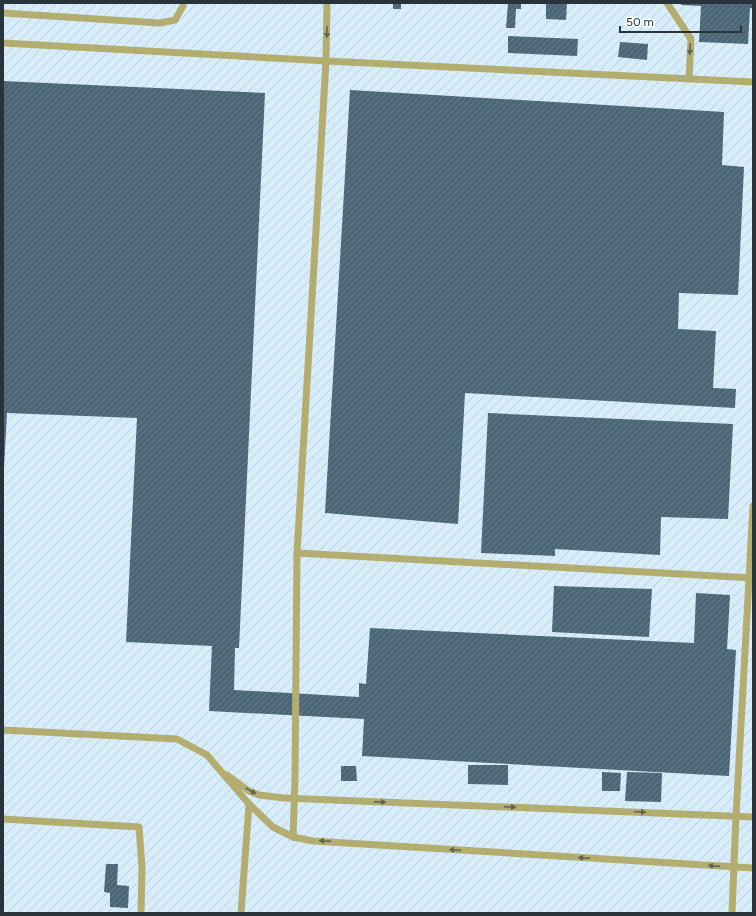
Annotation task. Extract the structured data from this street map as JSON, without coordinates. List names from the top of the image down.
{
  "scale_bar": "50 m"
}
